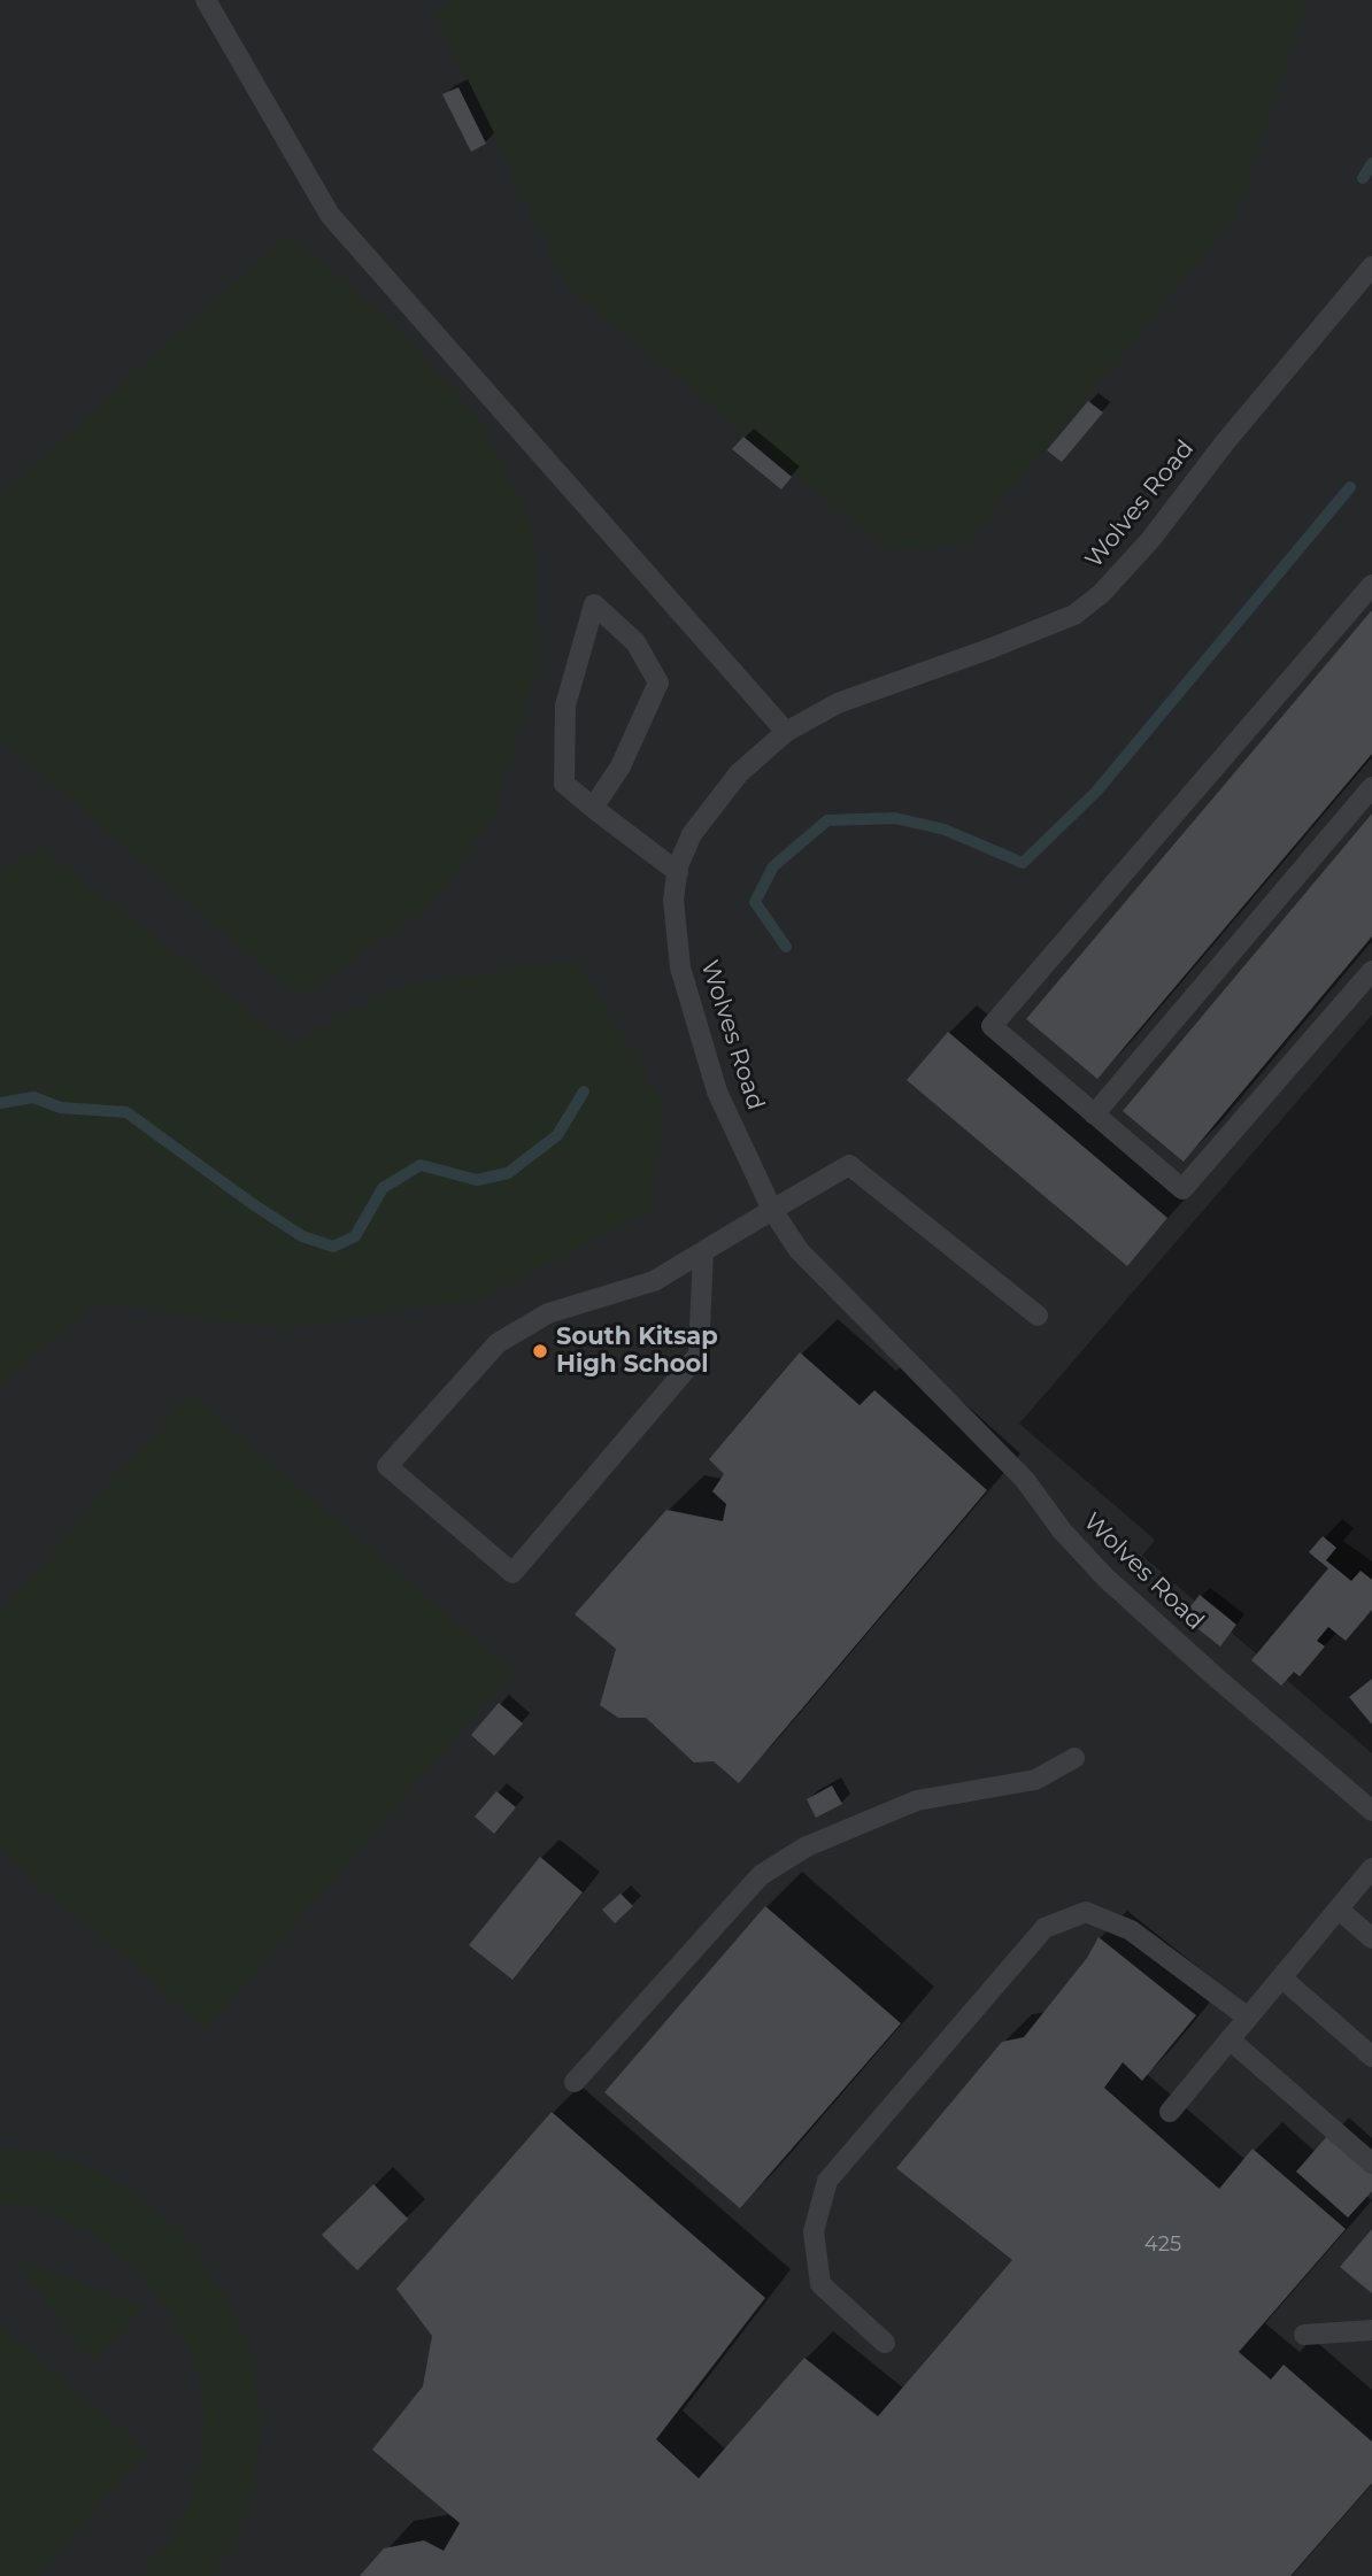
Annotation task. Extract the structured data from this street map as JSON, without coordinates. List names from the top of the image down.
{
  "streets": {
    "lane": ["Wolves Road"]
  },
  "places": ["South Kitsap High School"],
  "house_numbers": ["425"]
}
